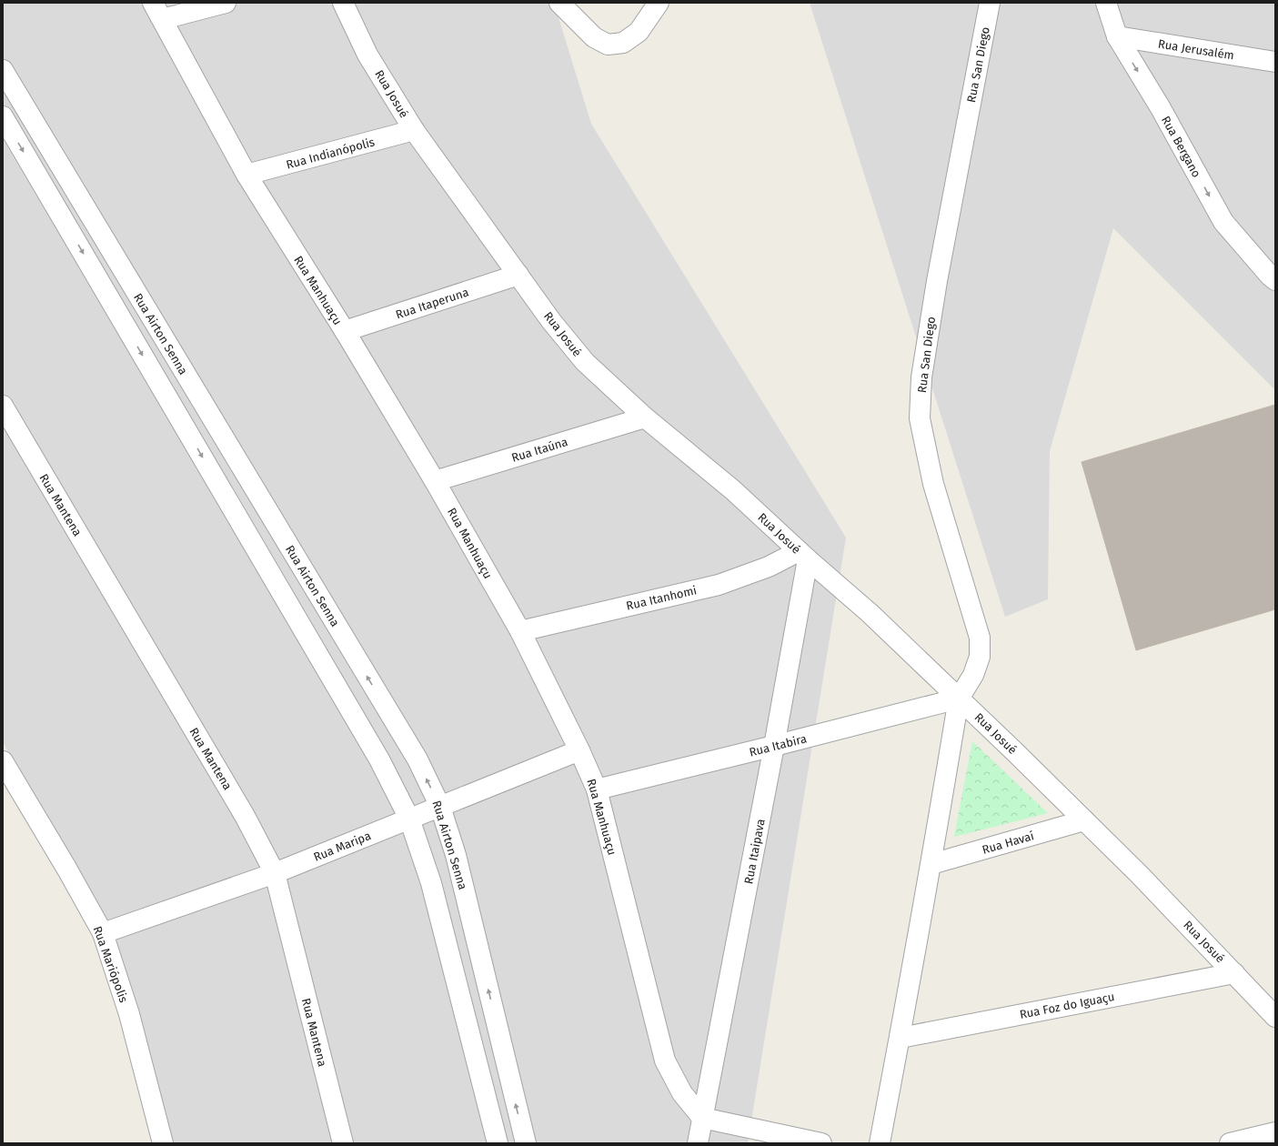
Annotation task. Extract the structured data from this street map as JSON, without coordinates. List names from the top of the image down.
{
  "streets": {
    "street": [
      "Rua Jerusalém",
      "Rua San Diego",
      "Rua Josué",
      "Rua Bergano",
      "Rua Indianópolis",
      "Rua Manhuaçu",
      "Rua Itaperuna",
      "Rua Airton Senna",
      "Rua Itaúna",
      "Rua Mantena",
      "Rua Itanhomi",
      "Rua Itabira",
      "Rua Havaí",
      "Rua Maripa",
      "Rua Itaipava",
      "Rua Mariópolis",
      "Rua Foz do Iguaçu"
    ]
  },
  "crossings": [
    ["Rua Jerusalém", "Rua Bergano"],
    ["Rua San Diego", "Rua Josué"],
    ["Rua San Diego", "Rua Itabira"],
    ["Rua Josué", "Rua Indianópolis"],
    ["Rua Josué", "Rua Itaperuna"],
    ["Rua Josué", "Rua Itaúna"],
    ["Rua Josué", "Rua Itanhomi"],
    ["Rua Josué", "Rua Itabira"],
    ["Rua Josué", "Rua Havaí"],
    ["Rua Josué", "Rua Itaipava"],
    ["Rua Josué", "Rua Foz do Iguaçu"],
    ["Rua Indianópolis", "Rua Manhuaçu"],
    ["Rua Manhuaçu", "Rua Itaperuna"],
    ["Rua Manhuaçu", "Rua Itaúna"],
    ["Rua Manhuaçu", "Rua Itanhomi"],
    ["Rua Manhuaçu", "Rua Itabira"],
    ["Rua Manhuaçu", "Rua Maripa"],
    ["Rua Manhuaçu", "Rua Itaipava"],
    ["Rua Airton Senna", "Rua Maripa"],
    ["Rua Mantena", "Rua Maripa"],
    ["Rua Itanhomi", "Rua Itaipava"],
    ["Rua Itabira", "Rua Itaipava"],
    ["Rua Maripa", "Rua Mariópolis"]
  ],
  "one_way": ["Rua Bergano"]
}
